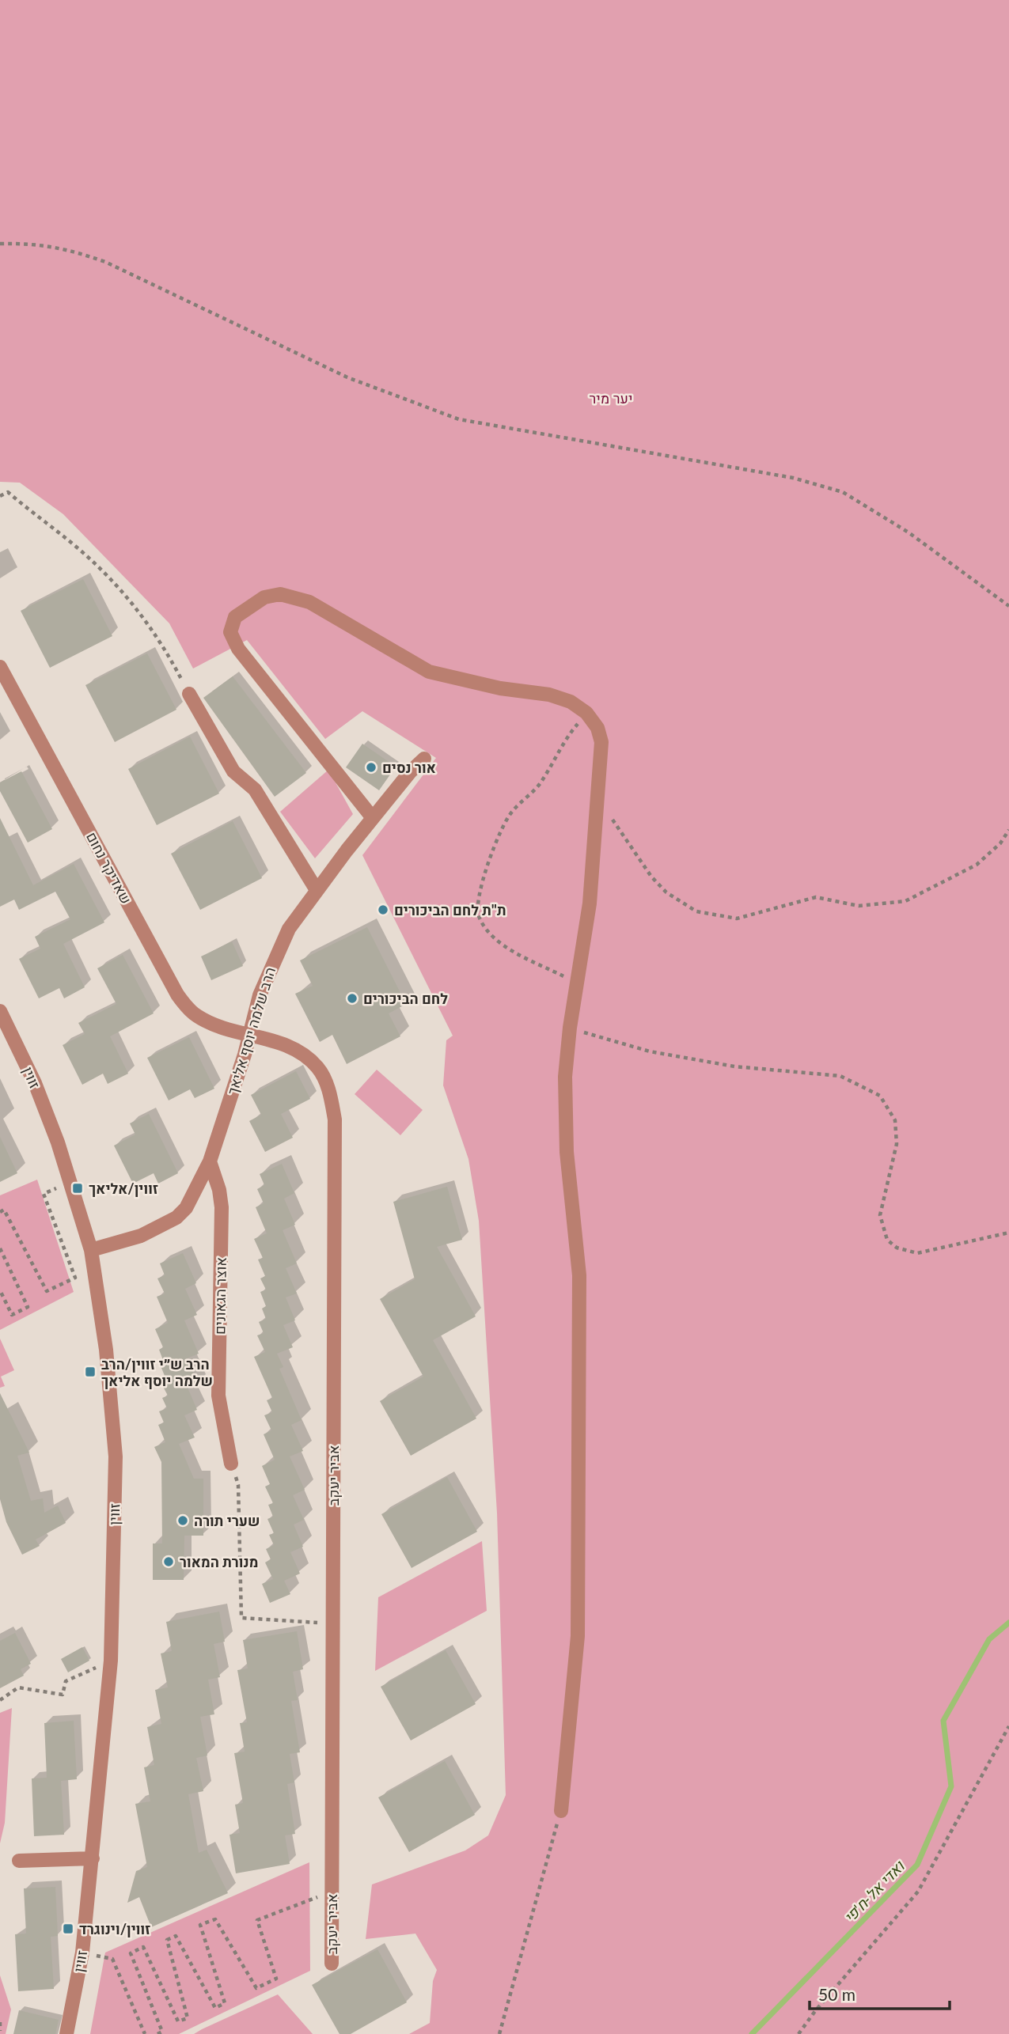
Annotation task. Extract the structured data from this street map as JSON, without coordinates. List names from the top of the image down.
{
  "streets": {
    "street": [
      "שאדיקר נחום",
      "הרב שלמה יוסף אליאך",
      "זווין",
      "אוצר הגאונים",
      "אביר יעקב"
    ]
  },
  "crossings": [
    ["שאדיקר נחום", "הרב שלמה יוסף אליאך"],
    ["שאדיקר נחום", "אביר יעקב"],
    ["הרב שלמה יוסף אליאך", "זווין"],
    ["הרב שלמה יוסף אליאך", "אוצר הגאונים"],
    ["הרב שלמה יוסף אליאך", "אביר יעקב"]
  ],
  "water": ["ואדי אל-ח'פי"],
  "parks": ["יער מיר"],
  "places": {
    "other": [
      "אור נסים",
      "ת\"ת לחם הביכורים",
      "לחם הביכורים",
      "שערי תורה",
      "מנורת המאור"
    ],
    "transit": ["זווין/אליאך", "הרב ש״י זווין/הרב שלמה יוסף אליאך", "זווין/וינוגרד"]
  },
  "scale_bar": "50 m"
}
